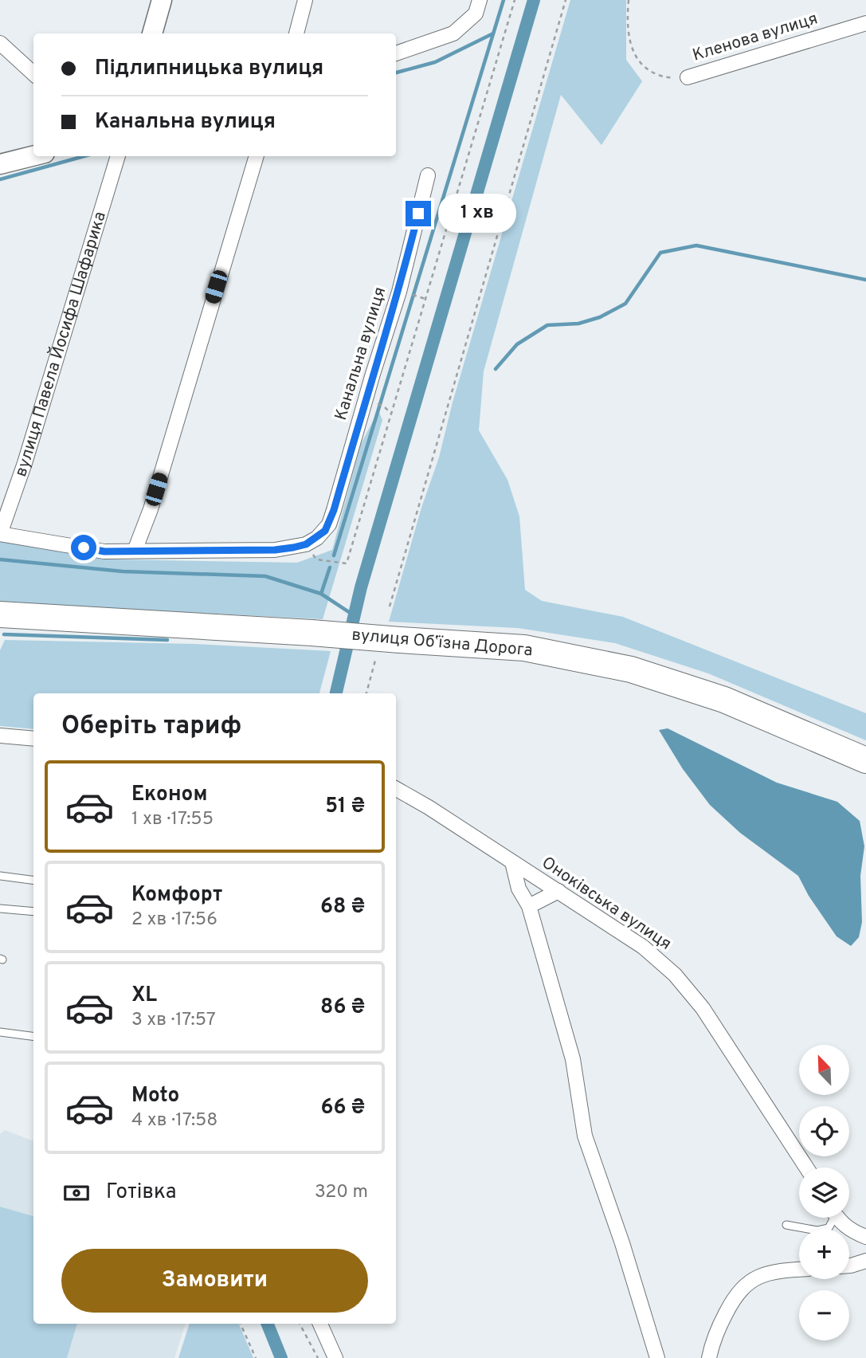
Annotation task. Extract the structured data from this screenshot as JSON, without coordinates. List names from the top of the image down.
{
  "streets": {
    "highway": ["вулиця Обʼїзна Дорога"],
    "street": [
      "Кленова вулиця",
      "вулиця Павела Йосифа Шафарика",
      "Канальна вулиця",
      "Оноківська вулиця"
    ]
  },
  "north": "top left",
  "page": {
    "banner": ["Підлипницька вулиця", "Канальна вулиця"],
    "bubble": "1 хв",
    "heading": "Оберіть тариф",
    "list": [
      {
        "name": "Економ",
        "note": "1 хв · 17:55",
        "value": "51 ₴"
      },
      {
        "name": "Комфорт",
        "note": "2 хв · 17:56",
        "value": "68 ₴"
      },
      {
        "name": "XL",
        "note": "3 хв · 17:57",
        "value": "86 ₴"
      },
      {
        "name": "Moto",
        "note": "4 хв · 17:58",
        "value": "66 ₴"
      }
    ],
    "map_buttons": ["+", "−"],
    "pay": ["Готівка", "320 m"],
    "buttons": "Замовити"
  }
}
